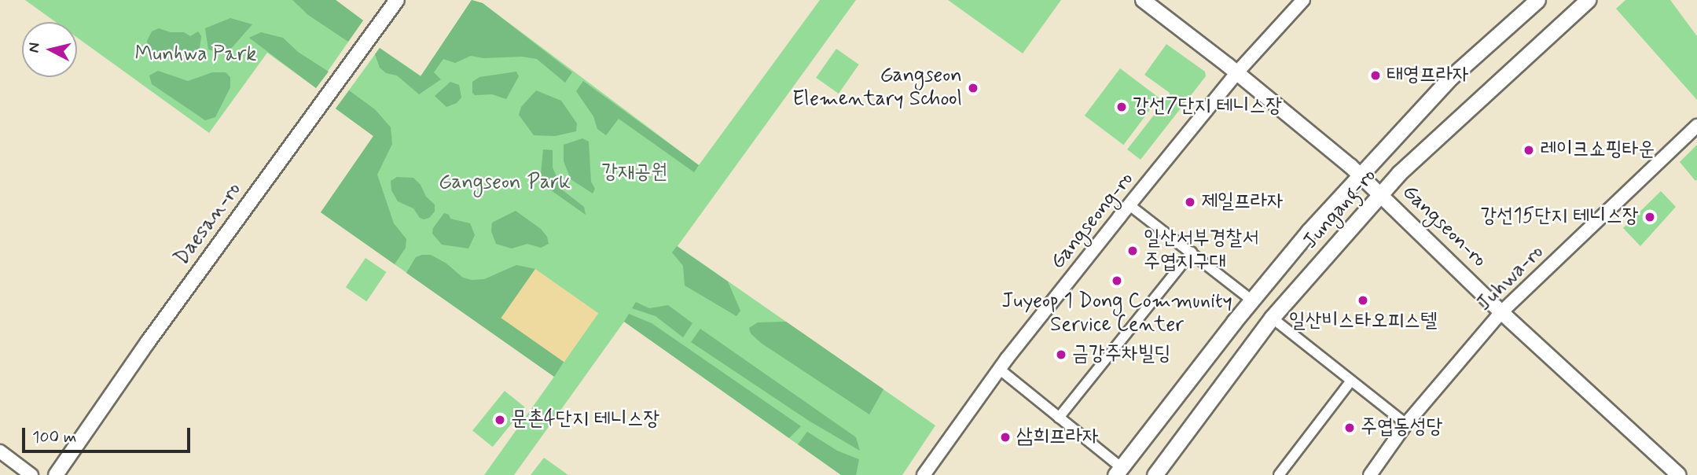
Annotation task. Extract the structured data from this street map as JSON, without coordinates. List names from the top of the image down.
{
  "streets": {
    "main road": ["Jungang-ro", "Daesan-ro", "Gangseon-ro"],
    "street": ["Gangseong-ro", "Juhwa-ro"]
  },
  "crossings": [
    ["Jungang-ro", "Gangseon-ro"],
    ["Gangseong-ro", "Gangseon-ro"],
    ["Gangseon-ro", "Juhwa-ro"]
  ],
  "parks": ["Munhwa Park", "강재공원", "Gangseon Park"],
  "places": [
    "태영프라자",
    "Gangseon Elementary School",
    "강선7단지 테니스장",
    "레이크쇼핑타운",
    "제일프라자",
    "강선15단지 테니스장",
    "일산서부경찰서 주엽지구대",
    "Juyeop 1 Dong Community Service Center",
    "일산비스타오피스텔",
    "금강주차빌딩",
    "문촌4단지 테니스장",
    "주엽동성당",
    "삼희프라자"
  ],
  "scale_bar": "100 m",
  "north": "left"
}
